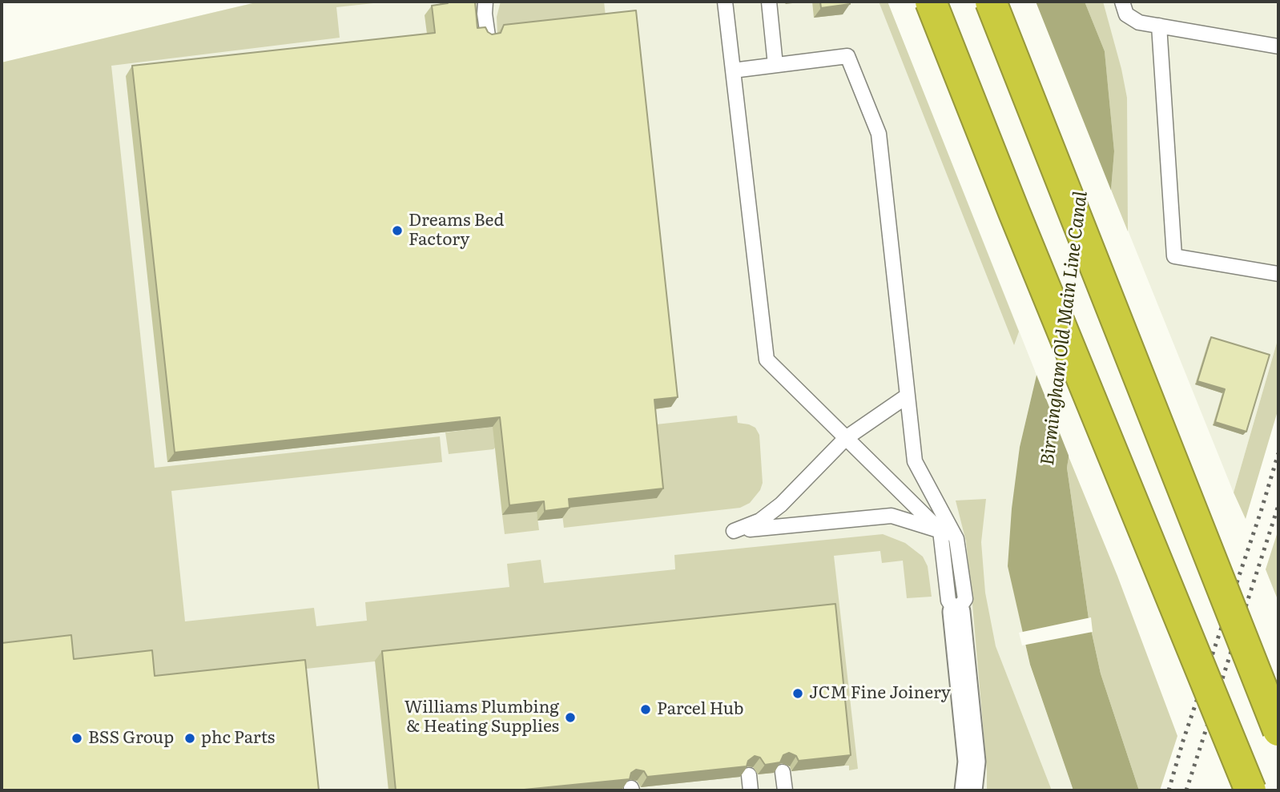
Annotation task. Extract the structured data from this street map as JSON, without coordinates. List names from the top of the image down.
{
  "water": ["Birmingham Old Main Line Canal"],
  "places": [
    "Dreams Bed Factory",
    "JCM Fine Joinery",
    "Parcel Hub",
    "Williams Plumbing & Heating Supplies",
    "BSS Group",
    "phc Parts"
  ]
}
